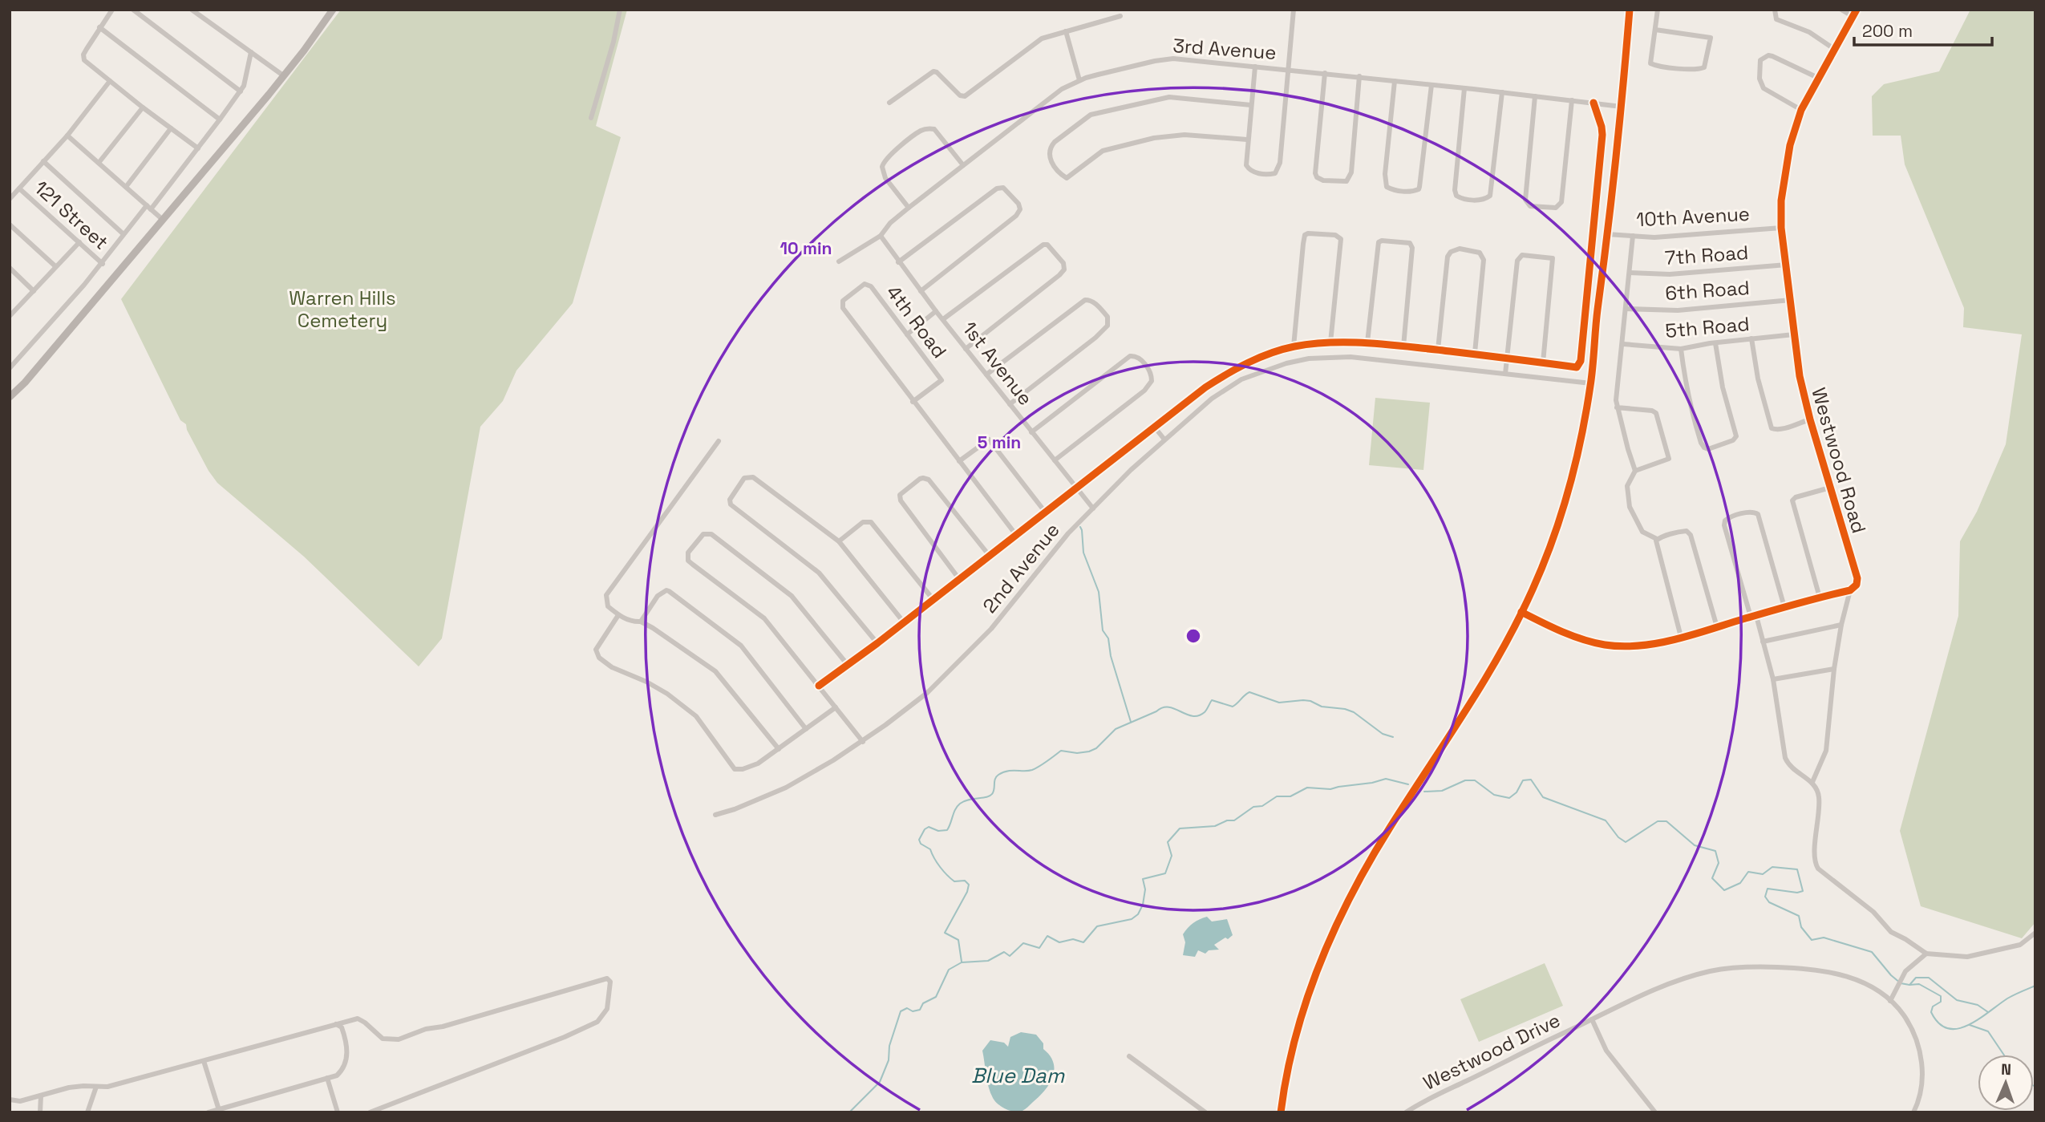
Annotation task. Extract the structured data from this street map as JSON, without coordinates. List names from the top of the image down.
{
  "streets": {
    "street": [
      "3rd Avenue",
      "121 Street",
      "10th Avenue",
      "7th Road",
      "6th Road",
      "4th Road",
      "5th Road",
      "1st Avenue",
      "Westwood Road",
      "2nd Avenue",
      "Westwood Drive"
    ]
  },
  "crossings": [
    ["3rd Avenue", "1st Avenue"],
    ["10th Avenue", "Westwood Road"],
    ["7th Road", "Westwood Road"],
    ["6th Road", "Westwood Road"],
    ["5th Road", "Westwood Road"],
    ["1st Avenue", "2nd Avenue"]
  ],
  "water": ["Blue Dam"],
  "parks": ["Warren Hills Cemetery"],
  "scale_bar": "200 m",
  "north": "top",
  "rings": ["10 min", "5 min"]
}
